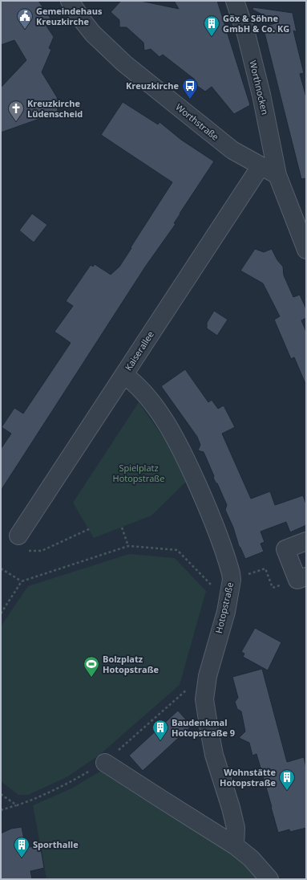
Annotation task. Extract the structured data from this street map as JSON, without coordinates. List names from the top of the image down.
{
  "streets": {
    "street": [
      "Worthnocken",
      "Worthstraße",
      "Kaiserallee",
      "Hotopstraße"
    ]
  },
  "crossings": [
    ["Worthnocken", "Worthstraße"],
    ["Worthstraße", "Kaiserallee"],
    ["Kaiserallee", "Hotopstraße"]
  ],
  "parks": ["Spielplatz Hotopstraße"],
  "places": {
    "public building": ["Gemeindehaus Kreuzkirche"],
    "building": [
      "Göx & Söhne GmbH & Co. KG",
      "Baudenkmal Hotopstraße 9",
      "Wohnstätte Hotopstraße",
      "Sporthalle"
    ],
    "bus stop": ["Kreuzkirche"],
    "church": ["Kreuzkirche Lüdenscheid"],
    "sports": ["Bolzplatz Hotopstraße"]
  }
}
